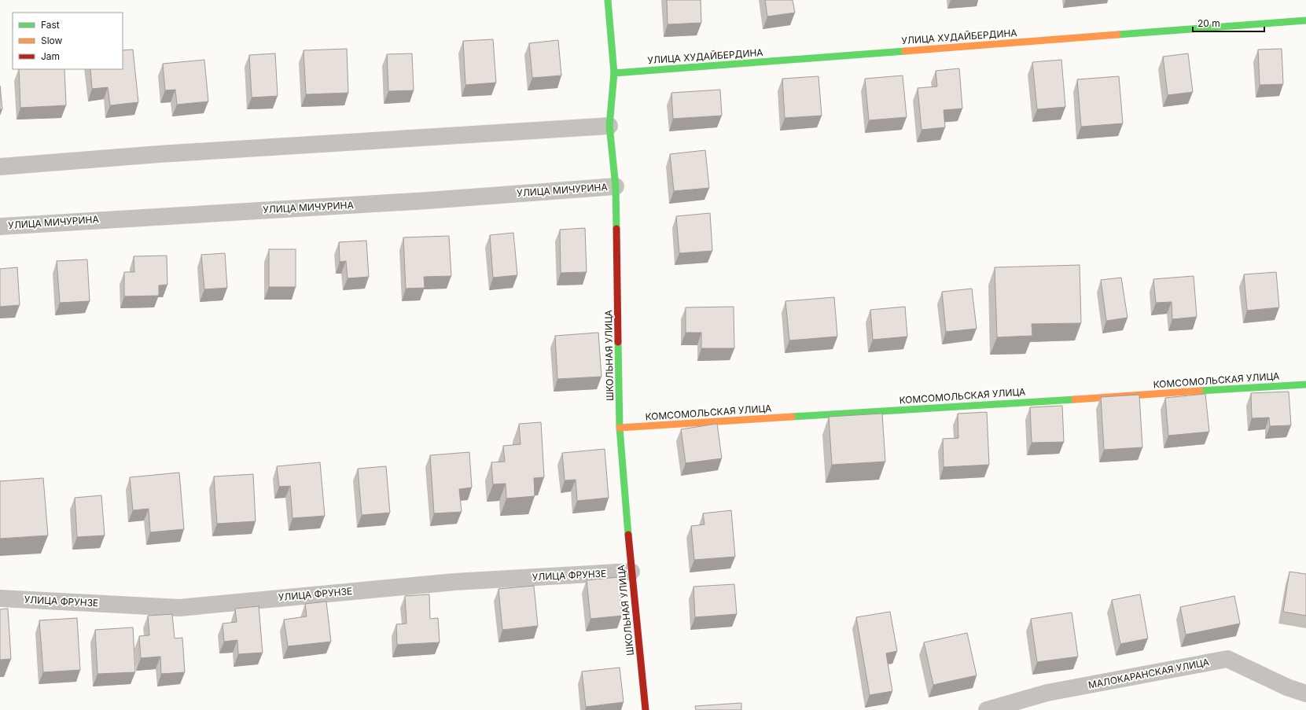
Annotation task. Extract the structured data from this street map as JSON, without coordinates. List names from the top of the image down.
{
  "streets": {
    "street": [
      "УЛИЦА ХУДАЙБЕРДИНА",
      "УЛИЦА МИЧУРИНА",
      "ШКОЛЬНАЯ УЛИЦА",
      "КОМСОМОЛЬСКАЯ УЛИЦА",
      "УЛИЦА ФРУНЗЕ",
      "МАЛОКАРАНСКАЯ УЛИЦА"
    ]
  },
  "crossings": [
    ["УЛИЦА ХУДАЙБЕРДИНА", "ШКОЛЬНАЯ УЛИЦА"],
    ["УЛИЦА МИЧУРИНА", "ШКОЛЬНАЯ УЛИЦА"],
    ["ШКОЛЬНАЯ УЛИЦА", "КОМСОМОЛЬСКАЯ УЛИЦА"],
    ["ШКОЛЬНАЯ УЛИЦА", "УЛИЦА ФРУНЗЕ"]
  ],
  "legend": ["Fast", "Slow", "Jam"],
  "scale_bar": "20 m"
}
